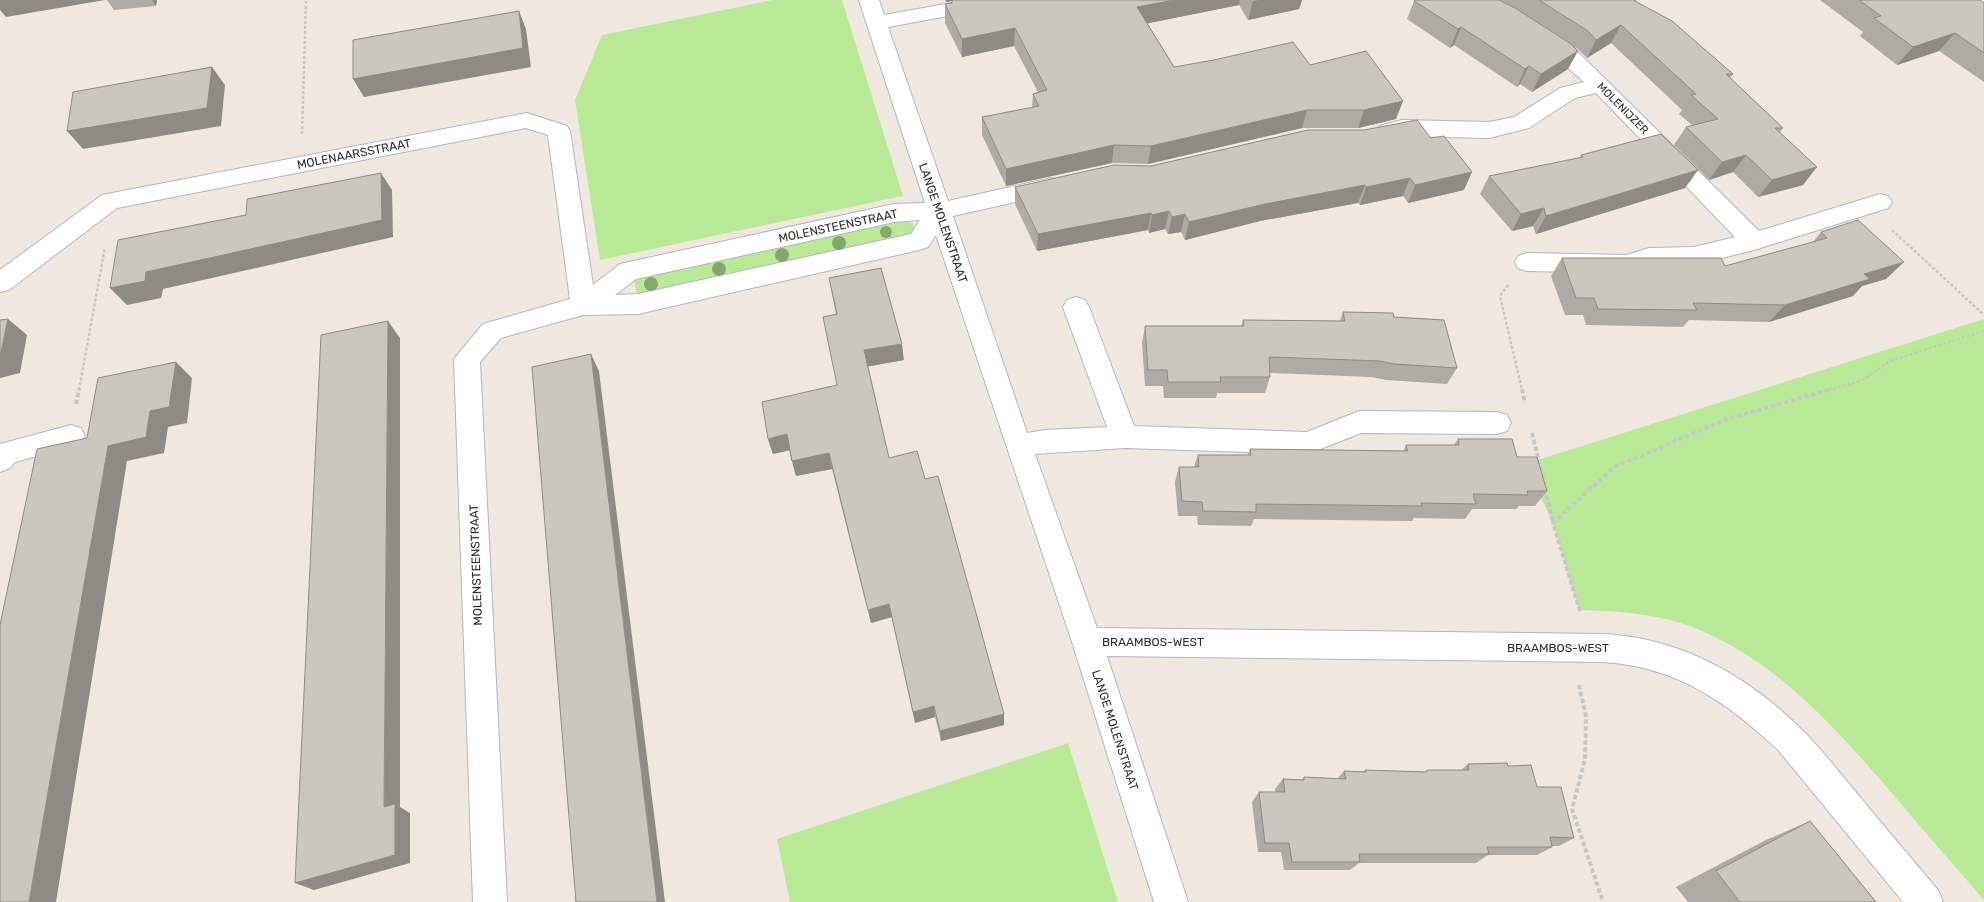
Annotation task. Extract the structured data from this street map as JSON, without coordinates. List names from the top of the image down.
{
  "streets": {
    "street": [
      "MOLENIJZER",
      "MOLENAARSSTRAAT",
      "LANGE MOLENSTRAAT",
      "MOLENSTEENSTRAAT",
      "BRAAMBOS-WEST"
    ]
  },
  "crossings": [
    ["MOLENAARSSTRAAT", "MOLENSTEENSTRAAT"],
    ["LANGE MOLENSTRAAT", "MOLENSTEENSTRAAT"],
    ["LANGE MOLENSTRAAT", "BRAAMBOS-WEST"]
  ]
}
